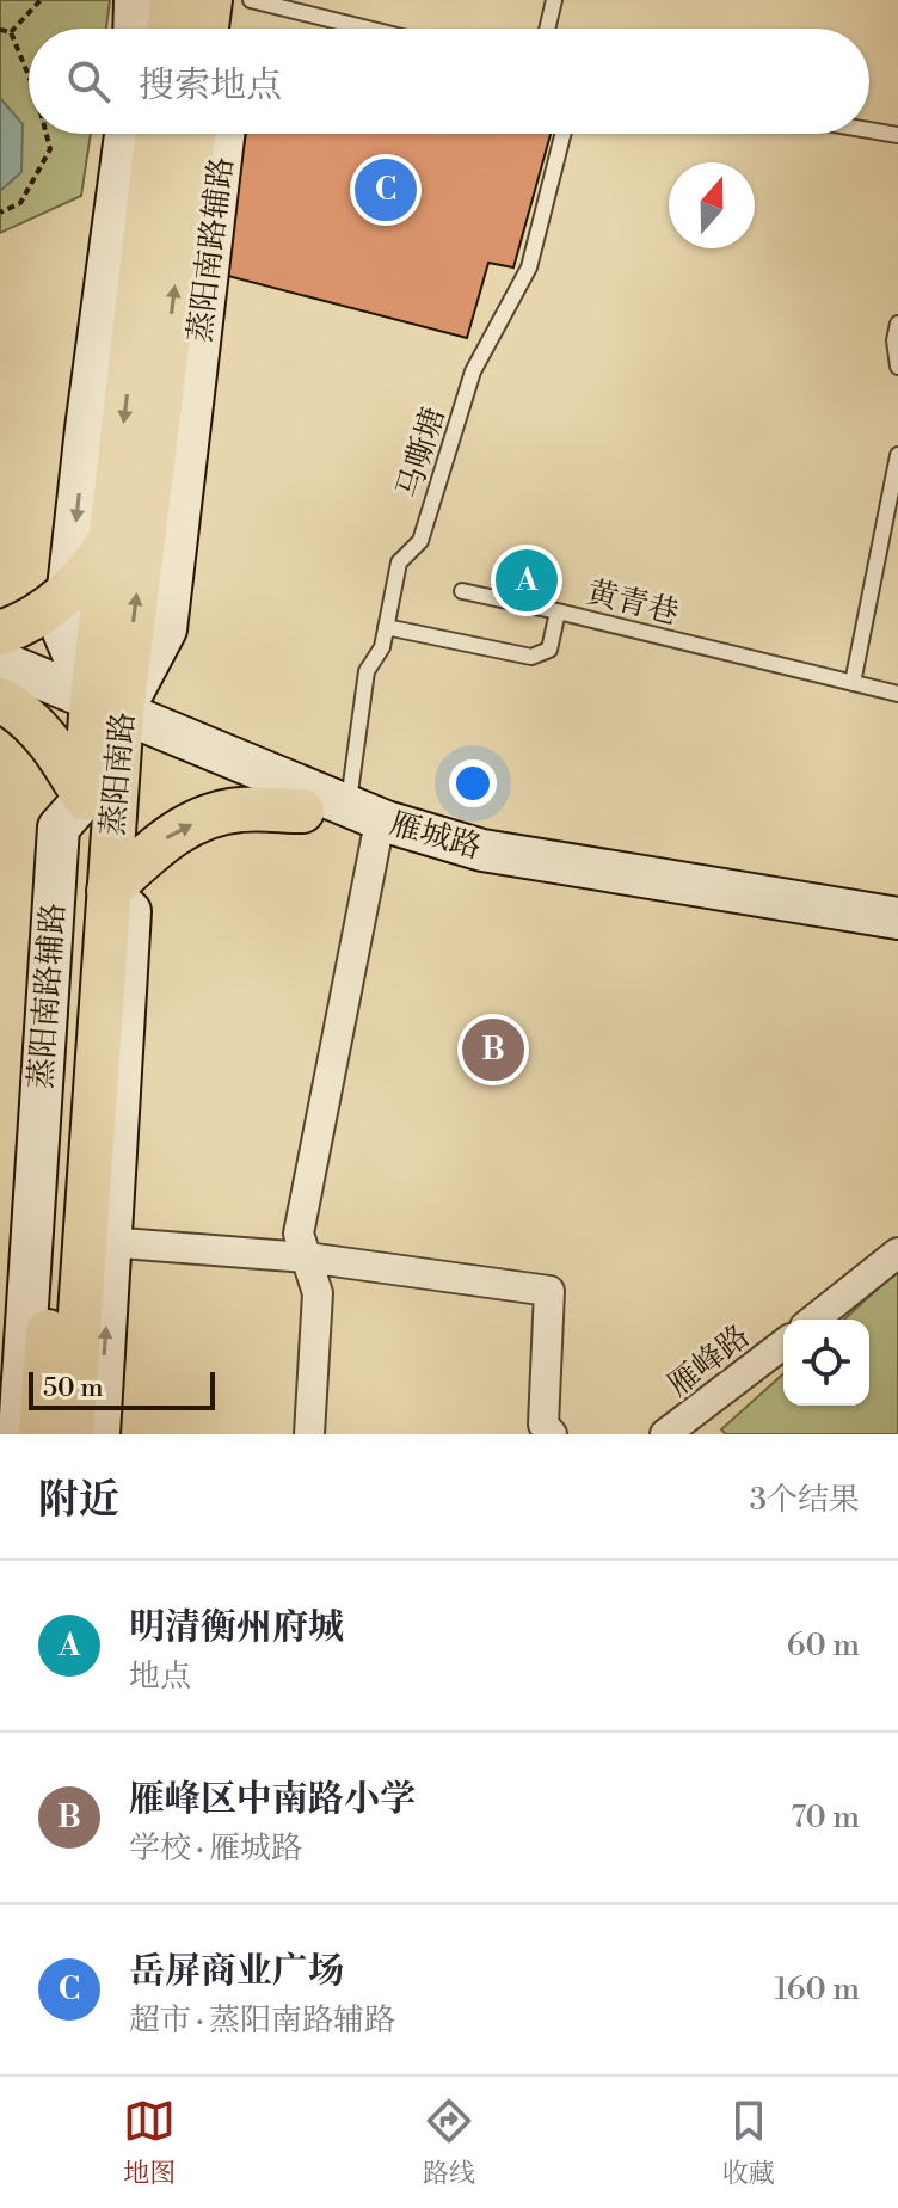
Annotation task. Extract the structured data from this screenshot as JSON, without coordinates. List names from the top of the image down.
{
  "streets": {
    "main road": ["蒸阳南路辅路", "蒸阳南路", "雁城路"],
    "street": ["雁峰路"],
    "lane": ["马嘶塘", "黄青巷"]
  },
  "crossings": [
    ["蒸阳南路辅路", "蒸阳南路"],
    ["蒸阳南路辅路", "雁城路"],
    ["马嘶塘", "黄青巷"],
    ["马嘶塘", "雁城路"],
    ["蒸阳南路", "雁城路"]
  ],
  "scale_bar": "50 m",
  "north": "top",
  "page": {
    "search": "搜索地点",
    "pins": ["C", "A", "B"],
    "scale": "50 m",
    "heading": ["附近", "3个结果"],
    "list": [
      {
        "mark": "A",
        "name": "明清衡州府城",
        "note": "地点",
        "value": "60 m"
      },
      {
        "mark": "B",
        "name": "雁峰区中南路小学",
        "note": "学校 · 雁城路",
        "value": "70 m"
      },
      {
        "mark": "C",
        "name": "岳屏商业广场",
        "note": "超市 · 蒸阳南路辅路",
        "value": "160 m"
      }
    ],
    "nav": ["地图", "路线", "收藏"]
  }
}
